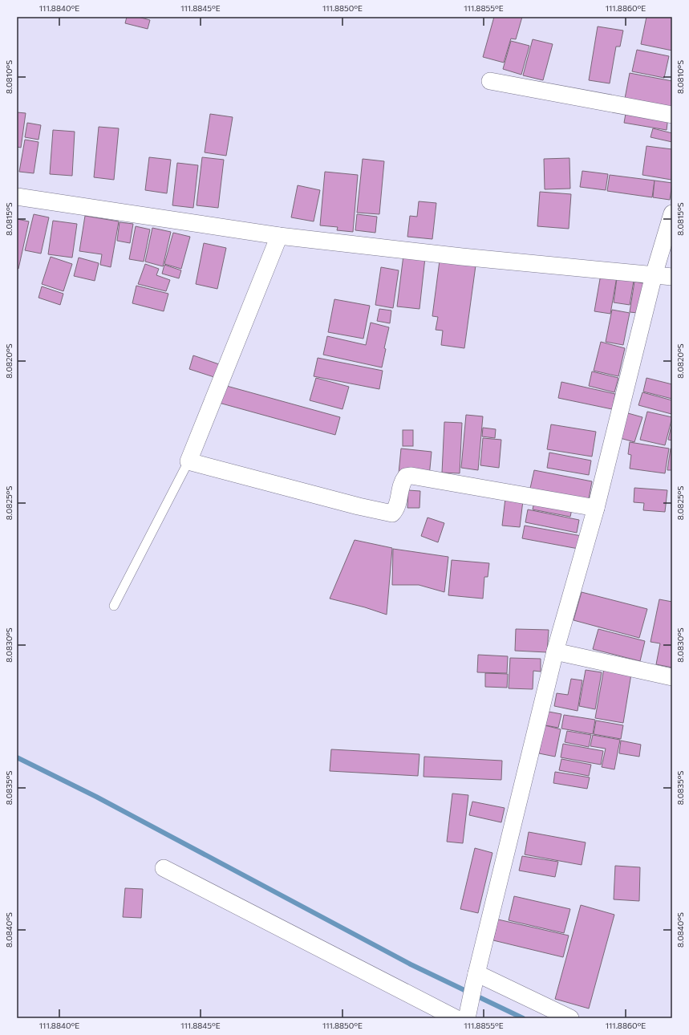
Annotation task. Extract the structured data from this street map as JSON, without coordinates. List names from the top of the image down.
{
  "coordinates": [
    "111.8840°E",
    "111.8845°E",
    "111.8850°E",
    "111.8855°E",
    "111.8860°E",
    "8.0810°S",
    "8.0815°S",
    "8.0820°S",
    "8.0825°S",
    "8.0830°S",
    "8.0835°S",
    "8.0840°S"
  ]
}
